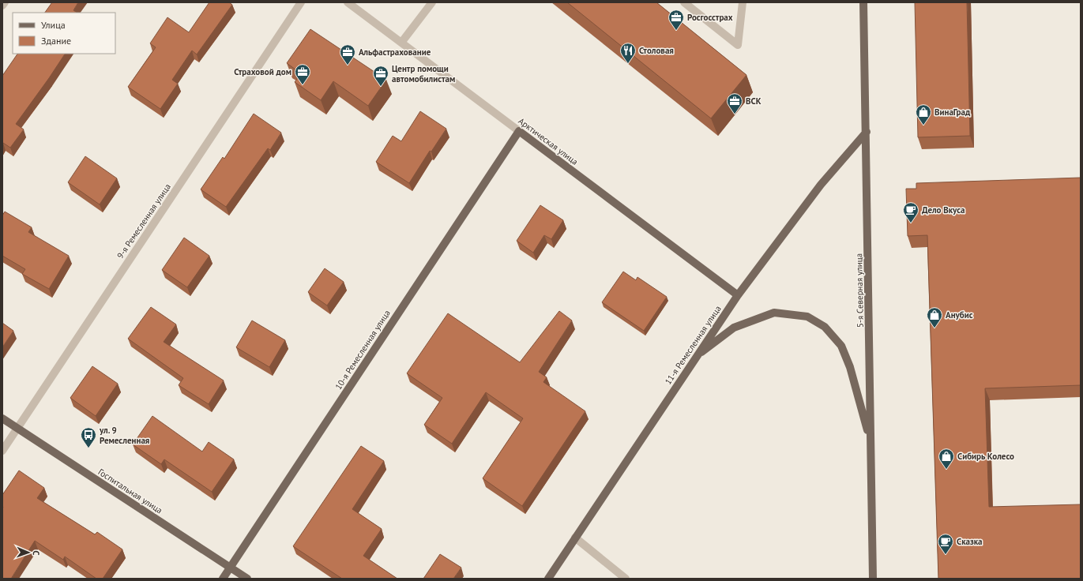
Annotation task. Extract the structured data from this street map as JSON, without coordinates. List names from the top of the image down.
{
  "streets": {
    "main road": [
      "Арктическая улица",
      "5-я Северная улица",
      "11-я Ремесленная улица",
      "10-я Ремесленная улица",
      "Госпитальная улица"
    ],
    "street": ["9-я Ремесленная улица"]
  },
  "crossings": [
    ["Арктическая улица", "11-я Ремесленная улица"],
    ["Арктическая улица", "10-я Ремесленная улица"],
    ["9-я Ремесленная улица", "Госпитальная улица"],
    ["5-я Северная улица", "11-я Ремесленная улица"],
    ["10-я Ремесленная улица", "Госпитальная улица"]
  ],
  "places": {
    "office": [
      "Росгосстрах",
      "Альфастрахование",
      "Страховой дом",
      "Центр помощи автомобилистам",
      "ВСК"
    ],
    "restaurant": ["Столовая"],
    "shop": ["ВинаГрад", "Анубис", "Сибирь Колесо"],
    "cafe": ["Дело Вкуса", "Сказка"],
    "bus stop": ["ул. 9 Ремесленная"]
  },
  "legend": ["Улица", "Здание"],
  "north": "right"
}
